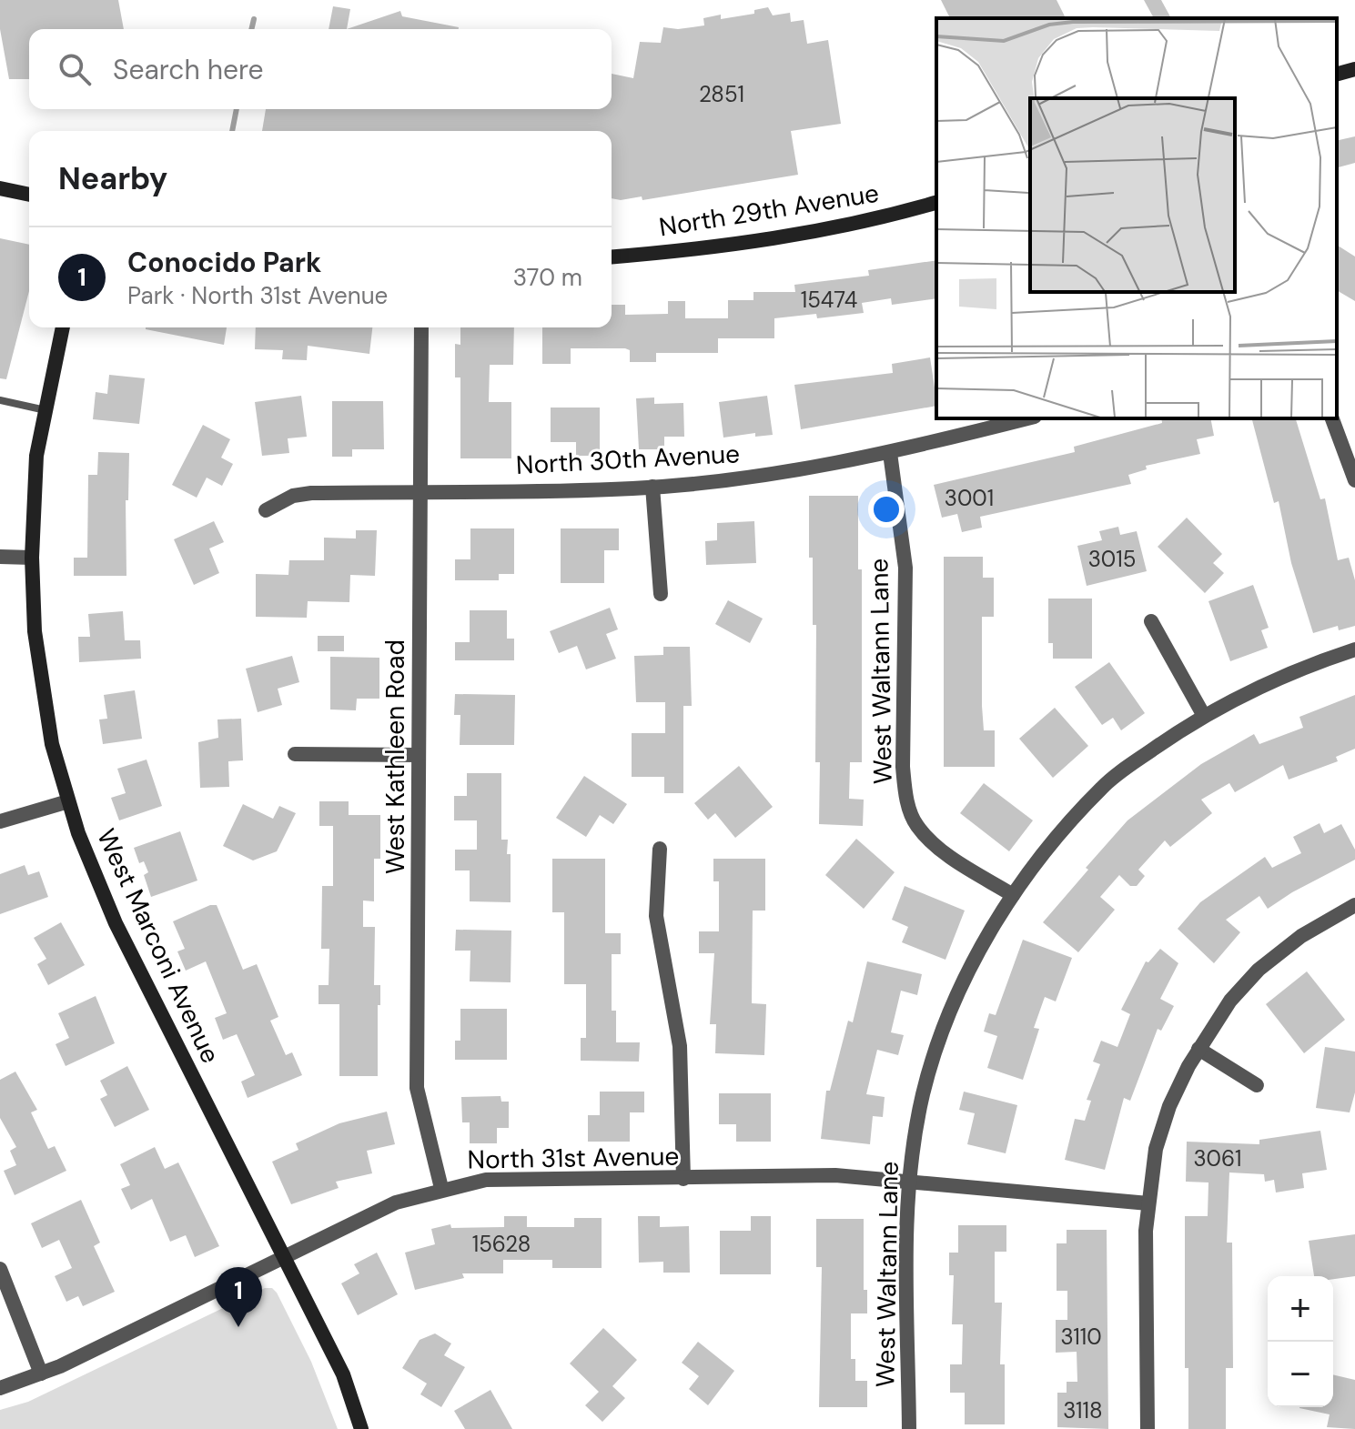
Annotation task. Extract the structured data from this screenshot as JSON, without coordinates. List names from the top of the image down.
{
  "streets": {
    "street": [
      "North 29th Avenue",
      "North 30th Avenue",
      "West Waltann Lane",
      "West Kathleen Road",
      "West Marconi Avenue",
      "North 31st Avenue"
    ]
  },
  "crossings": [
    ["North 30th Avenue", "West Waltann Lane"],
    ["North 30th Avenue", "West Kathleen Road"],
    ["West Waltann Lane", "North 31st Avenue"],
    ["West Kathleen Road", "North 31st Avenue"],
    ["West Marconi Avenue", "North 31st Avenue"]
  ],
  "house_numbers": [
    "2851",
    "15474",
    "3001",
    "3015",
    "3061",
    "15628",
    "3110",
    "3118"
  ],
  "page": {
    "search": "Search here",
    "heading": "Nearby",
    "list": [
      {
        "mark": "1",
        "name": "Conocido Park",
        "note": "Park · North 31st Avenue",
        "value": "370 m"
      }
    ],
    "pins": "1",
    "map_buttons": ["+", "−"]
  }
}
